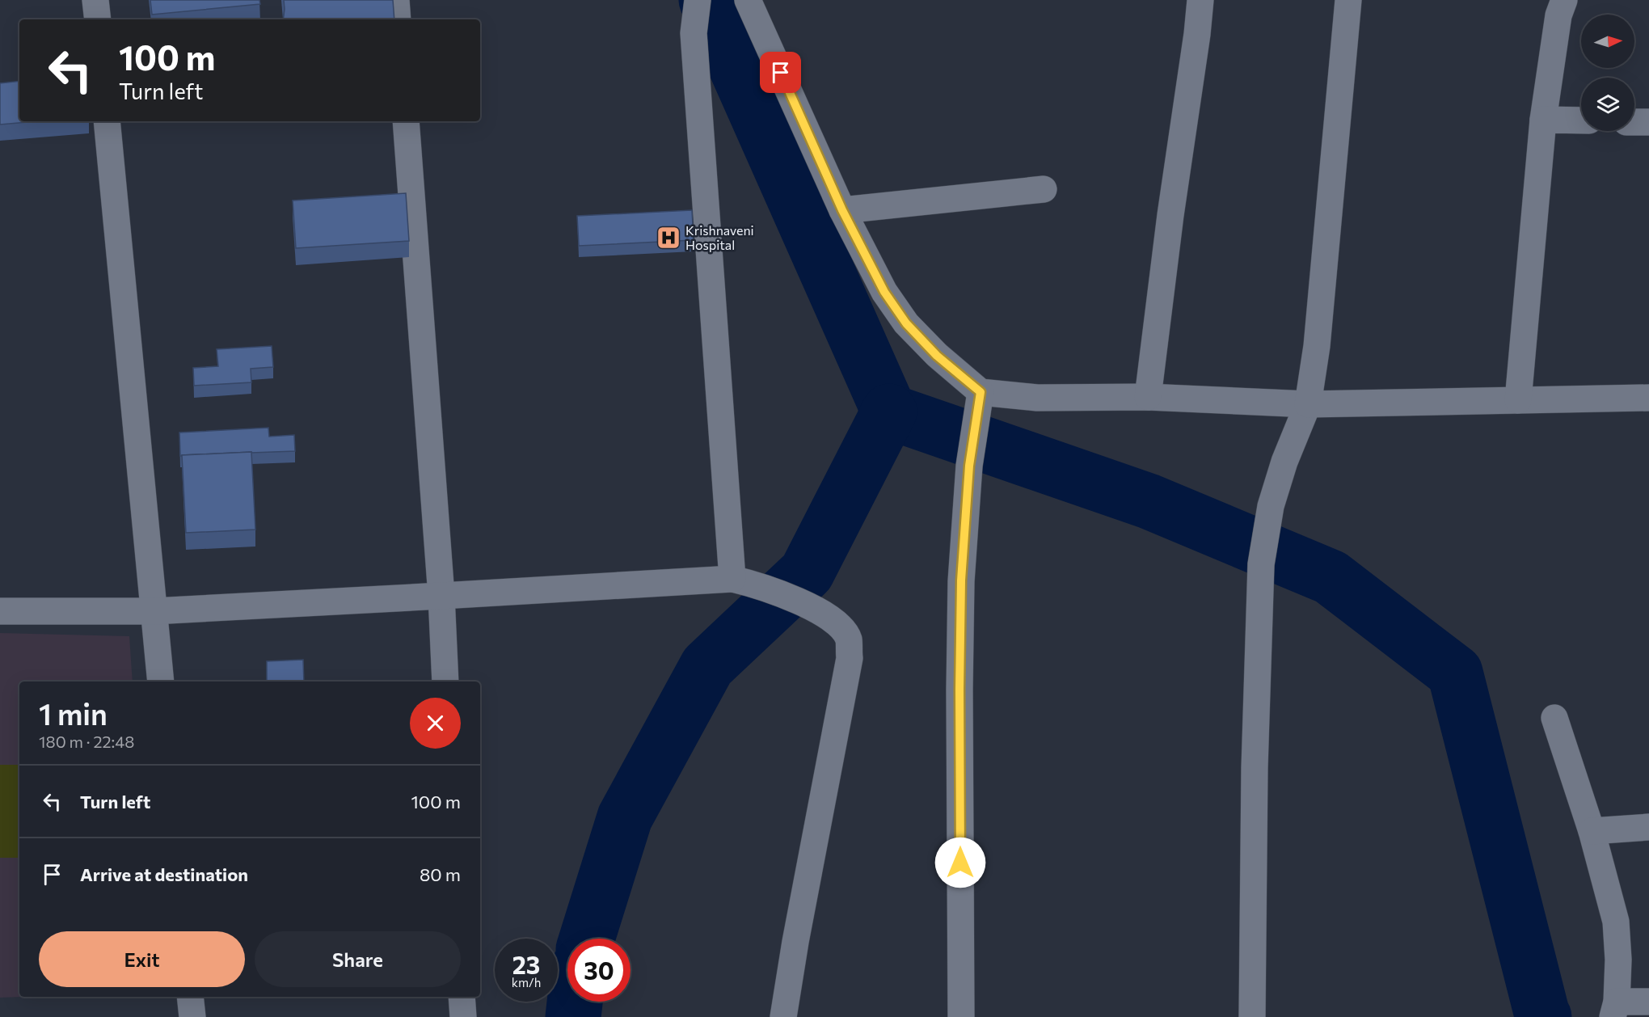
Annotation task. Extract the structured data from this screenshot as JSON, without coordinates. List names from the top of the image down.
{
  "places": {
    "hospital": ["Krishnaveni Hospital"]
  },
  "north": "right",
  "page": {
    "turn": ["100 m", "Turn left"],
    "heading": ["1 min", "180 m · 22:48"],
    "list": [
      {
        "name": "Turn left",
        "value": "100 m"
      },
      {
        "name": "Arrive at destination",
        "value": "80 m"
      }
    ],
    "buttons": ["Exit", "Share"],
    "speed": "23 km/h",
    "limit": "30"
  }
}
